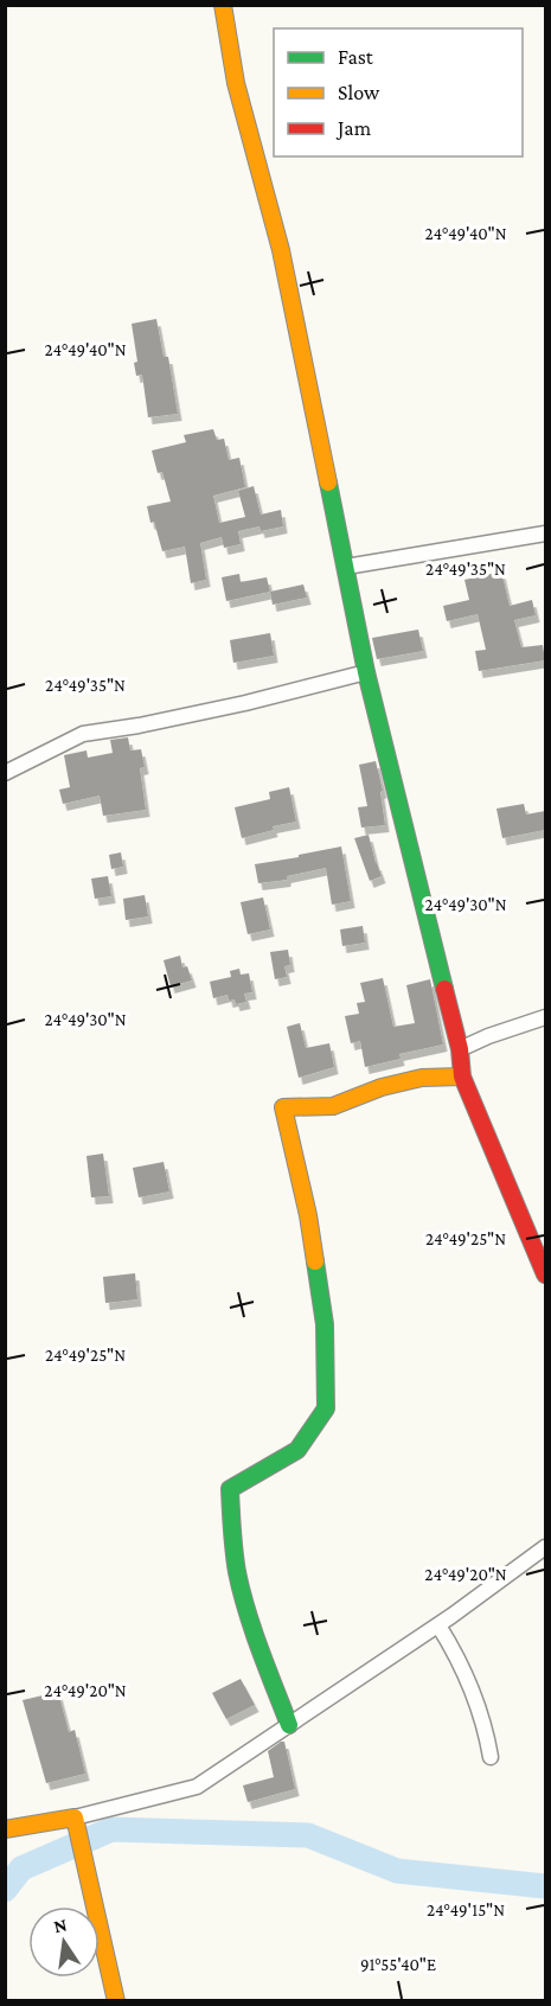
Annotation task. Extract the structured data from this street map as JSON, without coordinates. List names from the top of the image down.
{
  "legend": ["Fast", "Slow", "Jam"],
  "north": "top",
  "coordinates": [
    "24°49'40\"N",
    "24°49'35\"N",
    "24°49'30\"N",
    "24°49'25\"N",
    "24°49'20\"N",
    "24°49'15\"N",
    "91°55'40\"E"
  ]
}
